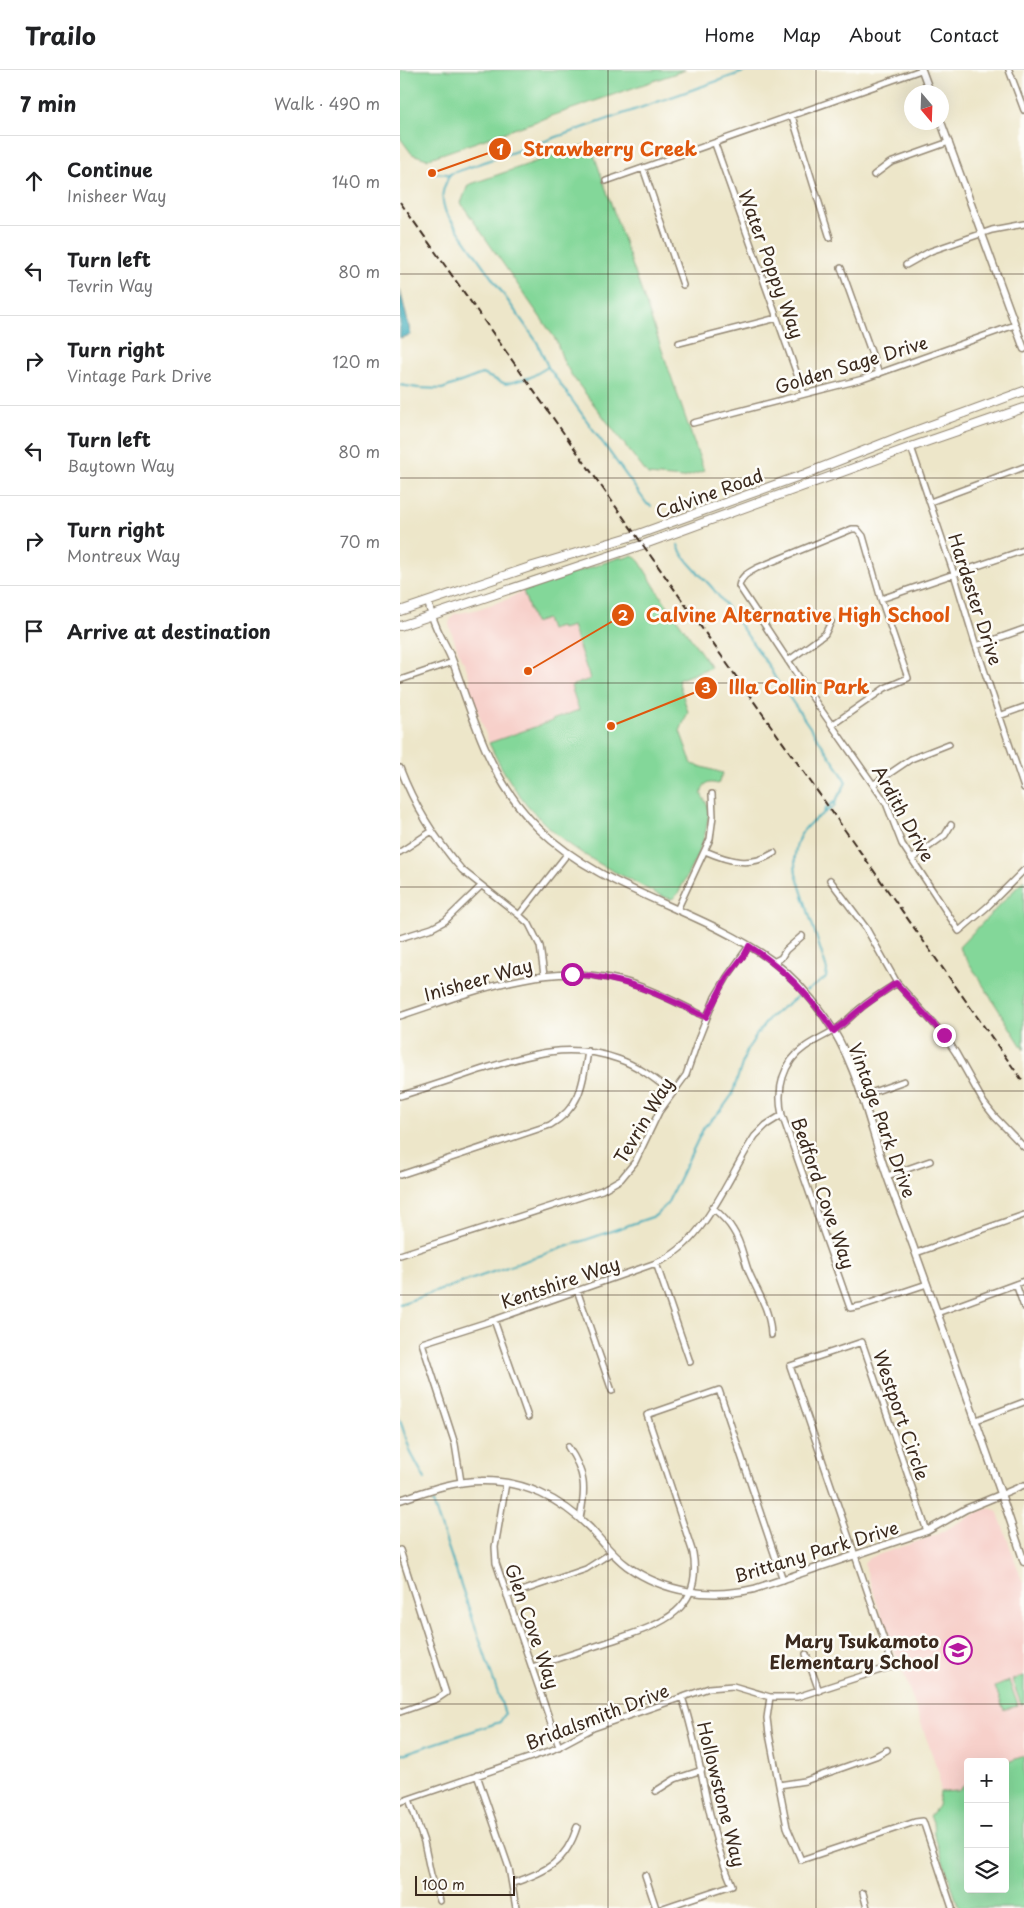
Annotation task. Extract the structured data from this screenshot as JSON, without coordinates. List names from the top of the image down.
{
  "streets": {
    "main road": ["Calvine Road"],
    "street": [
      "Water Poppy Way",
      "Golden Sage Drive",
      "Hardester Drive",
      "Ardith Drive",
      "Inisheer Way",
      "Tevrin Way",
      "Vintage Park Drive",
      "Bedford Cove Way",
      "Kentshire Way",
      "Westport Circle",
      "Brittany Park Drive",
      "Glen Cove Way",
      "Bridalsmith Drive",
      "Hollowstone Way"
    ]
  },
  "crossings": [
    ["Water Poppy Way", "Golden Sage Drive"],
    ["Calvine Road", "Hardester Drive"],
    ["Calvine Road", "Vintage Park Drive"],
    ["Inisheer Way", "Tevrin Way"],
    ["Tevrin Way", "Vintage Park Drive"],
    ["Vintage Park Drive", "Bedford Cove Way"],
    ["Vintage Park Drive", "Brittany Park Drive"],
    ["Bedford Cove Way", "Kentshire Way"],
    ["Kentshire Way", "Brittany Park Drive"],
    ["Westport Circle", "Brittany Park Drive"],
    ["Westport Circle", "Bridalsmith Drive"],
    ["Brittany Park Drive", "Glen Cove Way"],
    ["Brittany Park Drive", "Bridalsmith Drive"],
    ["Glen Cove Way", "Bridalsmith Drive"],
    ["Bridalsmith Drive", "Hollowstone Way"]
  ],
  "places": {
    "other": ["Strawberry Creek", "Calvine Alternative High School", "Illa Collin Park"],
    "school or university": ["Mary Tsukamoto Elementary School"]
  },
  "scale_bar": "100 m",
  "north": "bottom",
  "page": {
    "header": "Trailo",
    "nav": [
      "Home",
      "Map",
      "About",
      "Contact"
    ],
    "heading": ["7 min", "Walk · 490 m"],
    "list": [
      ["Continue", "Inisheer Way", "140 m"],
      ["Turn left", "Tevrin Way", "80 m"],
      ["Turn right", "Vintage Park Drive", "120 m"],
      ["Turn left", "Baytown Way", "80 m"],
      ["Turn right", "Montreux Way", "70 m"],
      "Arrive at destination"
    ],
    "map_buttons": ["+", "−"],
    "scale": "100 m"
  }
}
